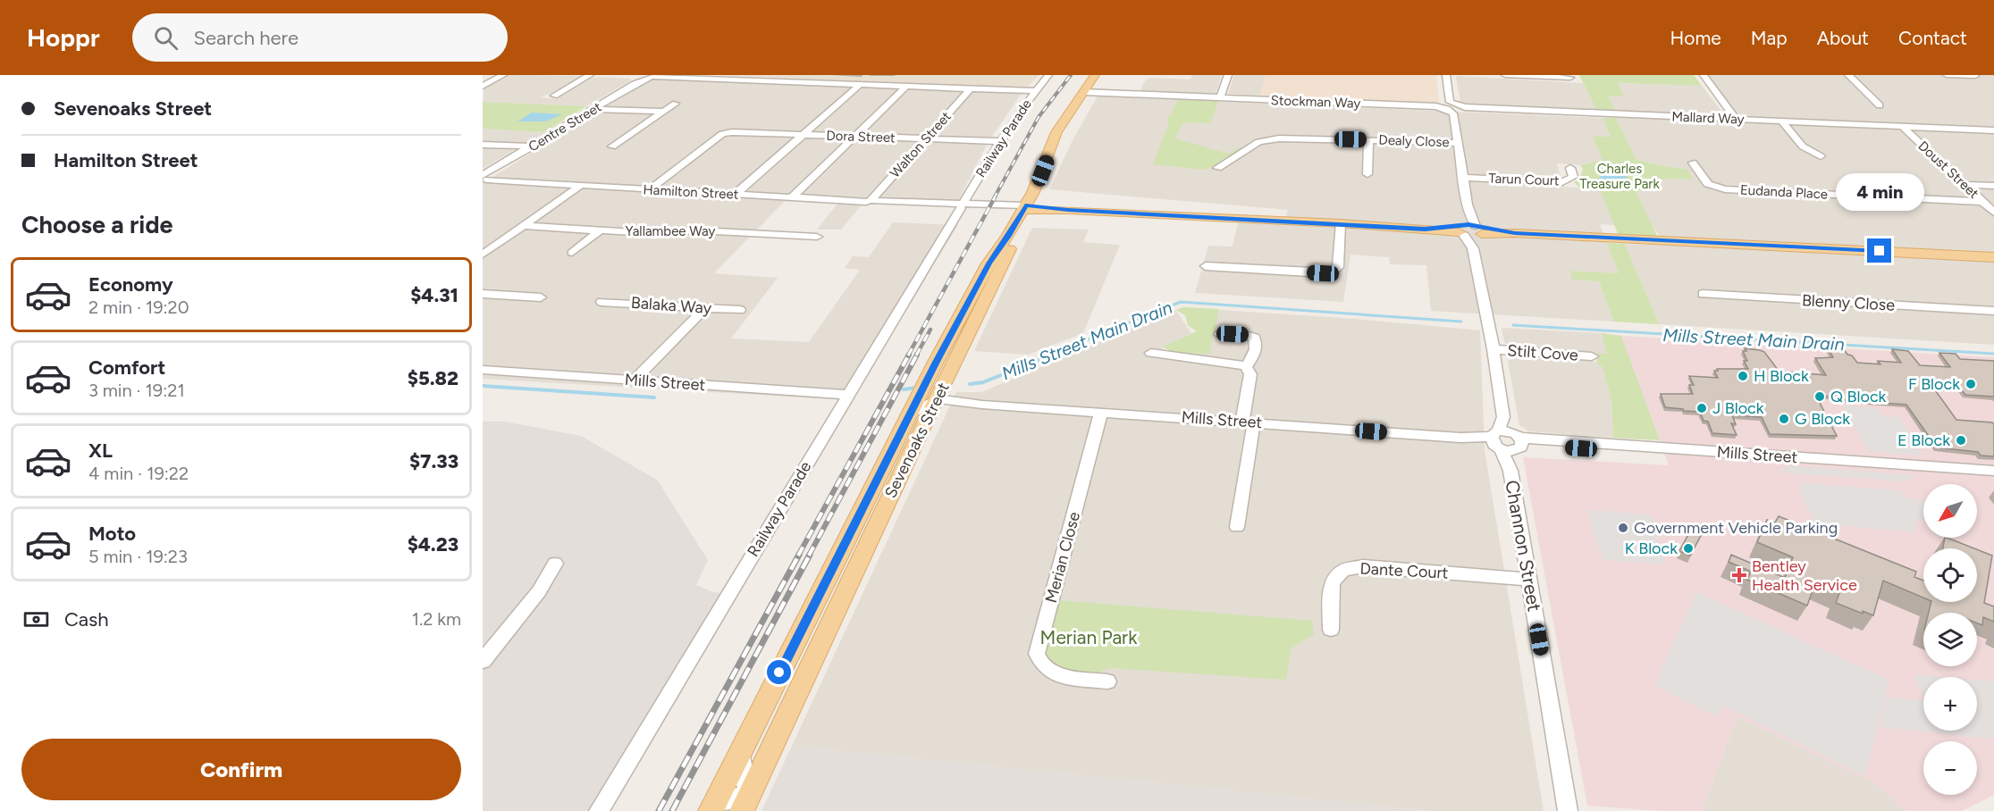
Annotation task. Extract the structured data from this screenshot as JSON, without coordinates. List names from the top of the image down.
{
  "streets": {
    "main road": ["Hamilton Street", "Sevenoaks Street"],
    "street": [
      "Stockman Way",
      "Mallard Way",
      "Centre Street",
      "Dora Street",
      "Railway Parade",
      "Dealy Close",
      "Walton Street",
      "Doust Street",
      "Tarun Court",
      "Eudanda Place",
      "Yallambee Way",
      "Blenny Close",
      "Balaka Way",
      "Stilt Cove",
      "Mills Street",
      "Channon Street",
      "Merian Close",
      "Dante Court"
    ]
  },
  "crossings": [
    ["Stockman Way", "Dealy Close"],
    ["Stockman Way", "Tarun Court"],
    ["Stockman Way", "Hamilton Street"],
    ["Stockman Way", "Sevenoaks Street"],
    ["Mallard Way", "Doust Street"],
    ["Centre Street", "Hamilton Street"],
    ["Dora Street", "Railway Parade"],
    ["Dora Street", "Walton Street"],
    ["Dora Street", "Hamilton Street"],
    ["Railway Parade", "Hamilton Street"],
    ["Railway Parade", "Mills Street"],
    ["Walton Street", "Hamilton Street"],
    ["Doust Street", "Eudanda Place"],
    ["Hamilton Street", "Sevenoaks Street"],
    ["Mills Street", "Sevenoaks Street"],
    ["Mills Street", "Channon Street"],
    ["Mills Street", "Merian Close"],
    ["Channon Street", "Dante Court"]
  ],
  "water": ["Mills Street Main Drain"],
  "parks": ["Charles Treasure Park", "Merian Park"],
  "places": {
    "other": [
      "H Block",
      "F Block",
      "Q Block",
      "J Block",
      "G Block",
      "E Block",
      "Government Vehicle Parking",
      "K Block"
    ],
    "health": ["Bentley Health Service"]
  },
  "north": "bottom left",
  "page": {
    "header": "Hoppr",
    "search": "Search here",
    "nav": [
      "Home",
      "Map",
      "About",
      "Contact"
    ],
    "banner": ["Sevenoaks Street", "Hamilton Street"],
    "bubble": "4 min",
    "heading": "Choose a ride",
    "list": [
      {
        "name": "Economy",
        "note": "2 min · 19:20",
        "value": "$4.31"
      },
      {
        "name": "Comfort",
        "note": "3 min · 19:21",
        "value": "$5.82"
      },
      {
        "name": "XL",
        "note": "4 min · 19:22",
        "value": "$7.33"
      },
      {
        "name": "Moto",
        "note": "5 min · 19:23",
        "value": "$4.23"
      }
    ],
    "map_buttons": ["+", "−"],
    "pay": ["Cash", "1.2 km"],
    "buttons": "Confirm"
  }
}
